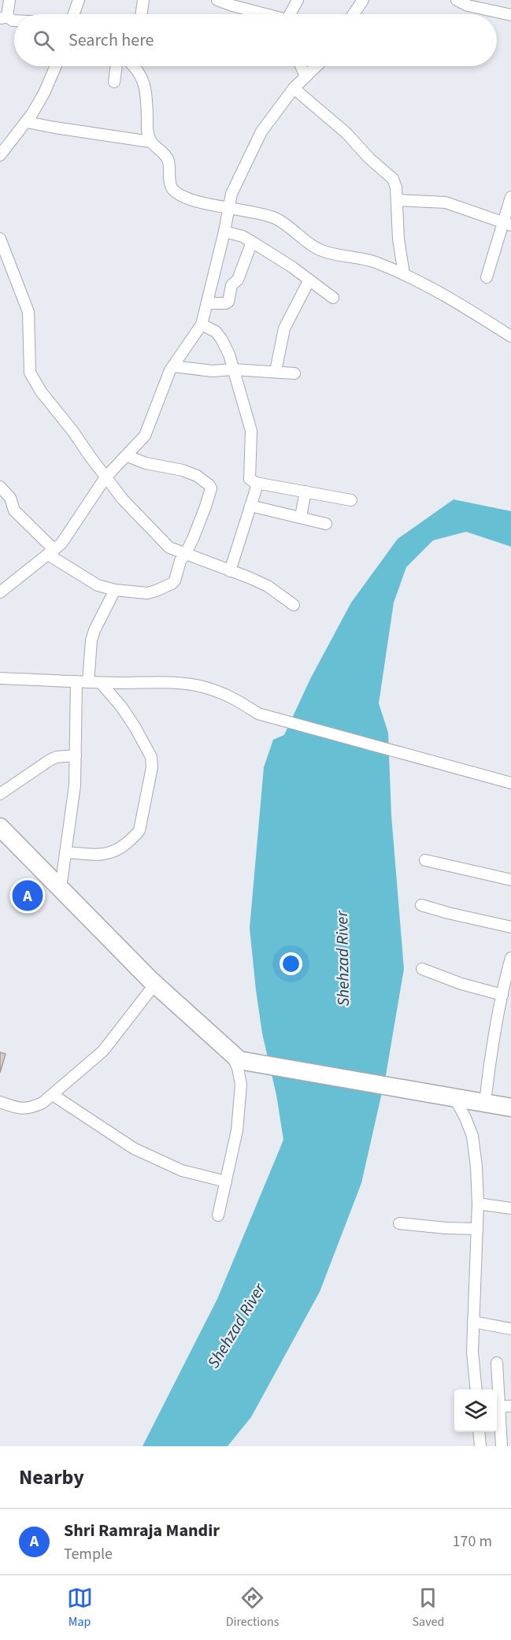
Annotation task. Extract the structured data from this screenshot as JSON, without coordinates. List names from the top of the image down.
{
  "water": ["Shehzad River"],
  "page": {
    "search": "Search here",
    "pins": "A",
    "heading": "Nearby",
    "list": [
      {
        "mark": "A",
        "name": "Shri Ramraja Mandir",
        "note": "Temple",
        "value": "170 m"
      }
    ],
    "nav": ["Map", "Directions", "Saved"]
  }
}
